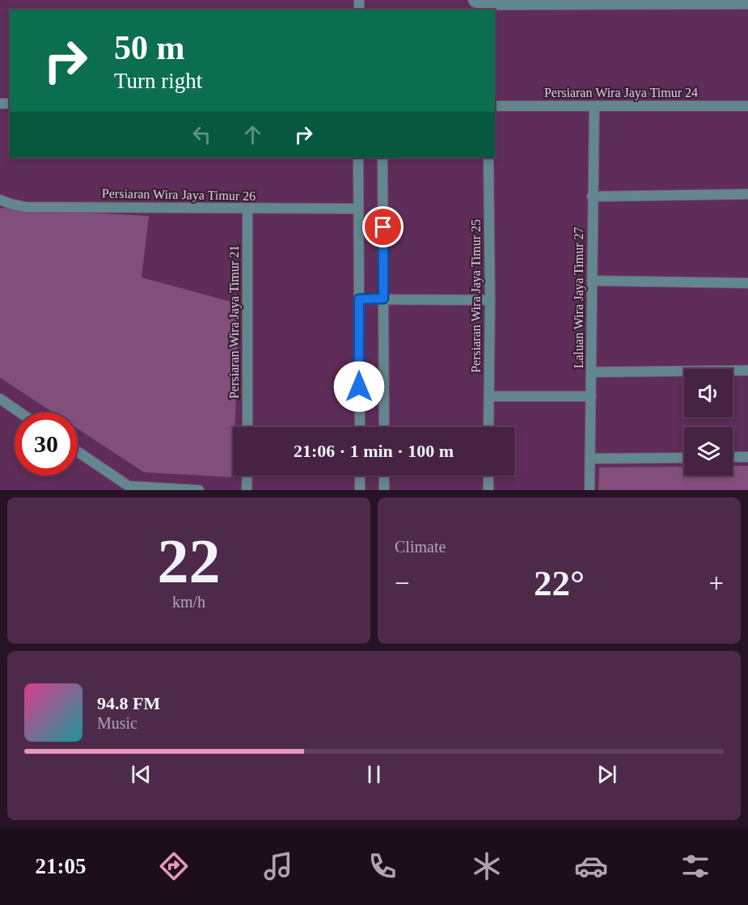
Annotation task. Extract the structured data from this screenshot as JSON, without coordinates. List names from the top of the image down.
{
  "streets": {
    "street": [
      "Persiaran Wira Jaya Timur 24",
      "Persiaran Wira Jaya Timur 26",
      "Persiaran Wira Jaya Timur 25",
      "Laluan Wira Jaya Timur 27",
      "Persiaran Wira Jaya Timur 21"
    ]
  },
  "crossings": [
    ["Persiaran Wira Jaya Timur 24", "Laluan Wira Jaya Timur 27"],
    ["Persiaran Wira Jaya Timur 26", "Persiaran Wira Jaya Timur 21"]
  ],
  "page": {
    "turn": ["50 m", "Turn right"],
    "limit": "30",
    "trip": "21:06 · 1 min · 100 m",
    "tile": [
      ["22", "km/h"],
      "Climate"
    ],
    "heat": ["−", "22°", "+"],
    "song": ["94.8 FM", "Music"],
    "tabs": "21:05"
  }
}
